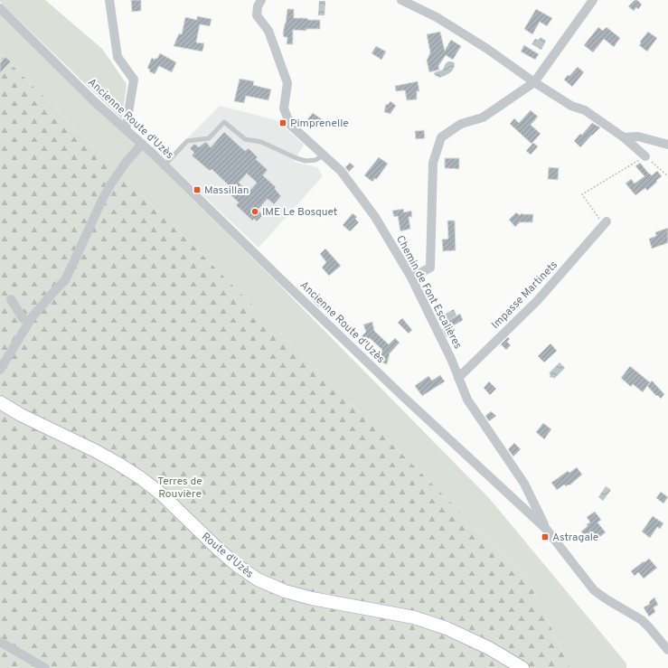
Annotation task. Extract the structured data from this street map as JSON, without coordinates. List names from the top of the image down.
{
  "streets": {
    "main road": ["Route d'Uzès"],
    "street": ["Ancienne Route d'Uzès", "Chemin de Font Escalières", "Impasse Martinets"]
  },
  "crossings": [
    ["Ancienne Route d'Uzès", "Chemin de Font Escalières"],
    ["Chemin de Font Escalières", "Impasse Martinets"]
  ],
  "parks": ["Terres de Rouvière"],
  "places": {
    "transit": ["Pimprenelle", "Massillan", "Astragale"],
    "other": ["IME Le Bosquet"]
  }
}
